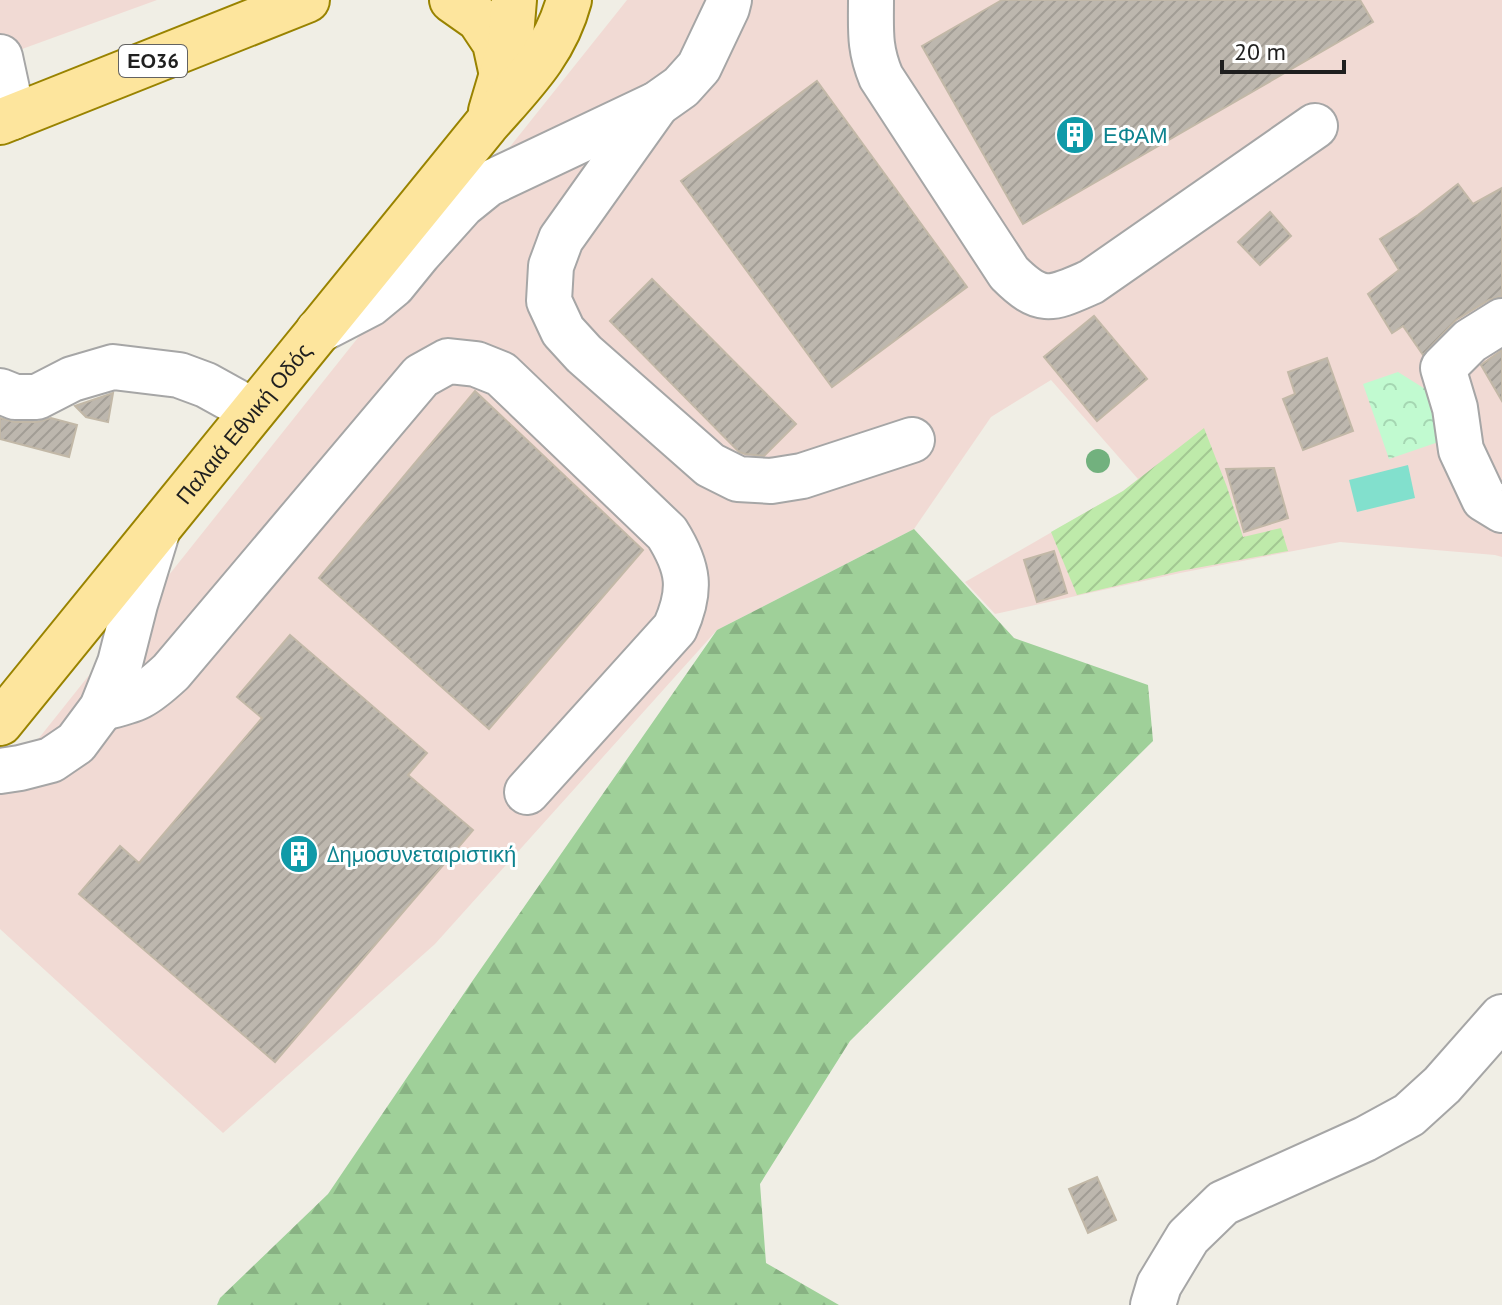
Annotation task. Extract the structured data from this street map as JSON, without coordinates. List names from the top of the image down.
{
  "streets": {
    "main road": ["ΕΟ36", "Παλαιά Εθνική Οδός"]
  },
  "places": {
    "building": ["ΕΦΑΜ", "Δημοσυνεταιριστική"]
  },
  "scale_bar": "20 m"
}
